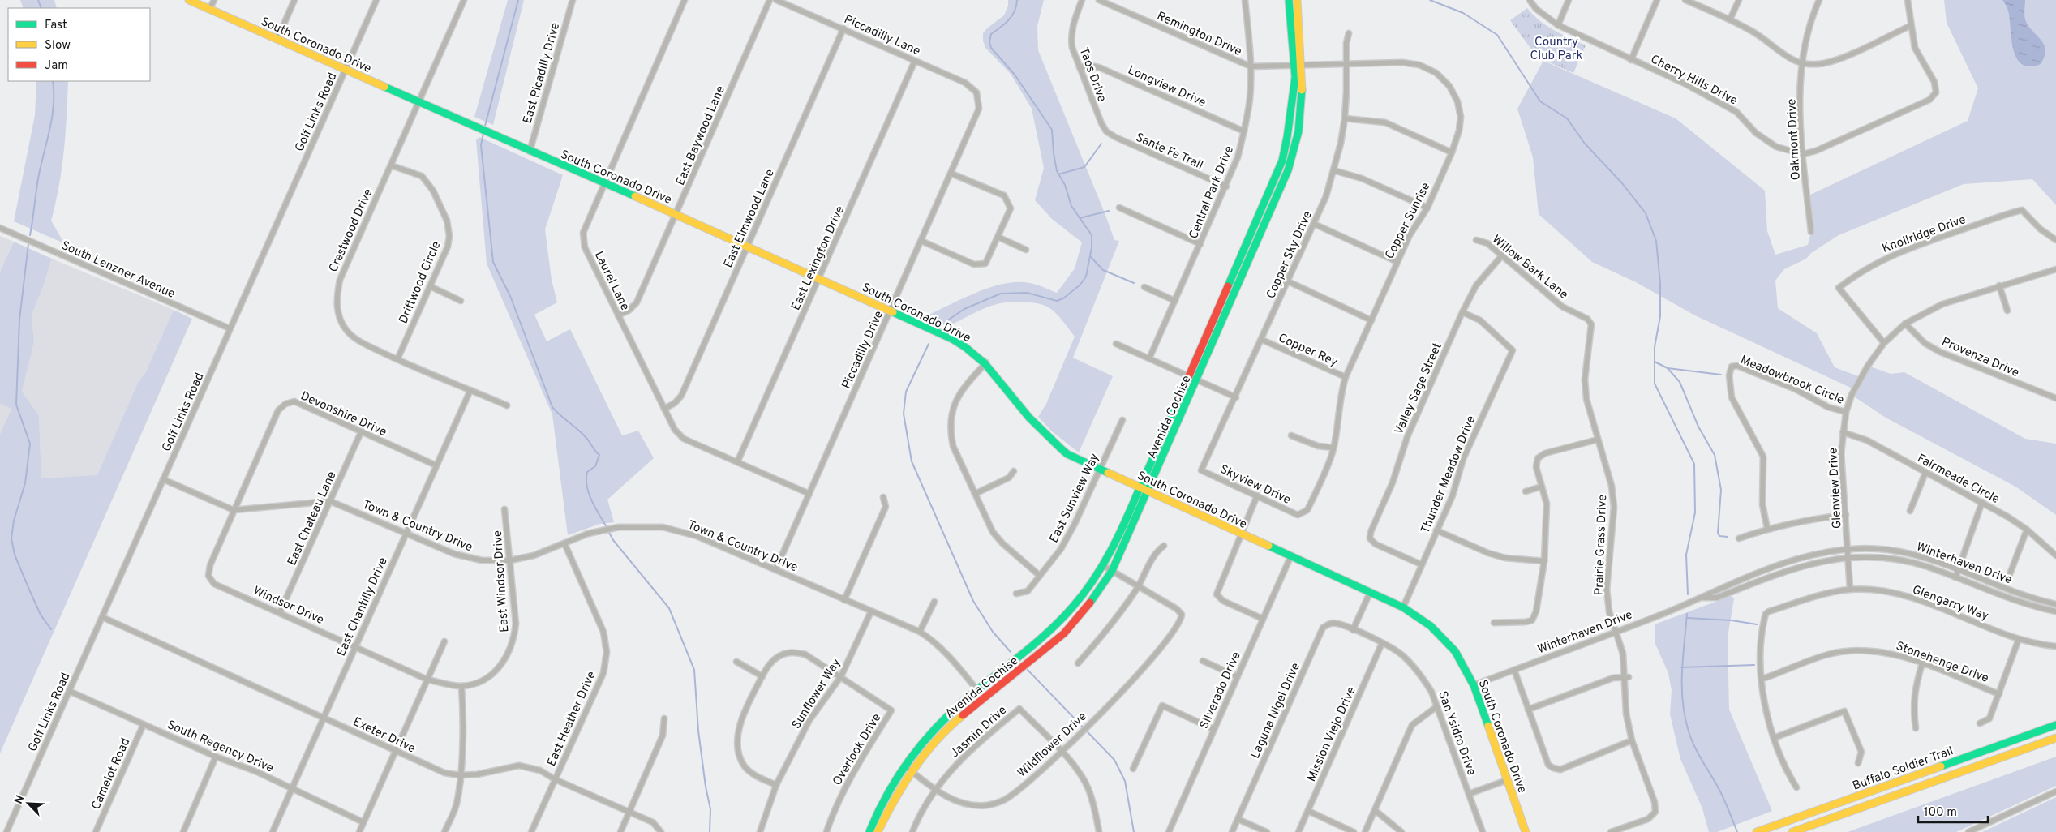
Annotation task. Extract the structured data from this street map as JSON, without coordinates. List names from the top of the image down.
{
  "streets": {
    "street": [
      "Remington Drive",
      "Piccadilly Lane",
      "South Coronado Drive",
      "East Picadilly Drive",
      "Taos Drive",
      "Cherry Hills Drive",
      "Longview Drive",
      "Golf Links Road",
      "East Baywood Lane",
      "Oakmont Drive",
      "Sante Fe Trail",
      "Central Park Drive",
      "East Elmwood Lane",
      "Copper Sunrise",
      "Crestwood Drive",
      "Knollridge Drive",
      "Copper Sky Drive",
      "East Lexington Drive",
      "Willow Bark Lane",
      "South Lenzner Avenue",
      "Laurel Lane",
      "Driftwood Circle",
      "Piccadilly Drive",
      "Copper Rey",
      "Provenza Drive",
      "Meadowbrook Circle",
      "Valley Sage Street",
      "Devonshire Drive",
      "Avenida Cochise",
      "Thunder Meadow Drive",
      "Fairmeade Circle",
      "Skyview Drive",
      "Glenview Drive",
      "East Sunview Way",
      "East Chateau Lane",
      "Town & Country Drive",
      "Prairie Grass Drive",
      "Winterhaven Drive",
      "East Windsor Drive",
      "Glengarry Way",
      "Windsor Drive",
      "East Chantilly Drive",
      "Stonehenge Drive",
      "Silverado Drive",
      "Sunflower Way",
      "Laguna Nigel Drive",
      "East Heather Drive",
      "Jasmin Drive",
      "San Ysidro Drive",
      "Mission Viejo Drive",
      "Exeter Drive",
      "Wildflower Drive",
      "South Regency Drive",
      "Overlook Drive",
      "Buffalo Soldier Trail",
      "Camelot Road"
    ]
  },
  "crossings": [
    ["Remington Drive", "Central Park Drive"],
    ["Remington Drive", "Copper Sunrise"],
    ["Remington Drive", "Avenida Cochise"],
    ["Piccadilly Lane", "East Elmwood Lane"],
    ["Piccadilly Lane", "East Lexington Drive"],
    ["Piccadilly Lane", "Piccadilly Drive"],
    ["South Coronado Drive", "East Picadilly Drive"],
    ["South Coronado Drive", "Golf Links Road"],
    ["South Coronado Drive", "East Baywood Lane"],
    ["South Coronado Drive", "East Elmwood Lane"],
    ["South Coronado Drive", "Crestwood Drive"],
    ["South Coronado Drive", "East Lexington Drive"],
    ["South Coronado Drive", "Laurel Lane"],
    ["South Coronado Drive", "Piccadilly Drive"],
    ["South Coronado Drive", "Avenida Cochise"],
    ["South Coronado Drive", "Thunder Meadow Drive"],
    ["South Coronado Drive", "East Sunview Way"],
    ["South Coronado Drive", "Winterhaven Drive"],
    ["South Coronado Drive", "Silverado Drive"],
    ["Taos Drive", "Longview Drive"],
    ["Taos Drive", "Sante Fe Trail"],
    ["Cherry Hills Drive", "Oakmont Drive"],
    ["Longview Drive", "Central Park Drive"],
    ["Golf Links Road", "South Lenzner Avenue"],
    ["Golf Links Road", "Town & Country Drive"],
    ["Golf Links Road", "Exeter Drive"],
    ["Golf Links Road", "South Regency Drive"],
    ["East Baywood Lane", "Laurel Lane"],
    ["Sante Fe Trail", "Central Park Drive"],
    ["East Elmwood Lane", "Laurel Lane"],
    ["Copper Sunrise", "Copper Sky Drive"],
    ["Copper Sunrise", "Copper Rey"],
    ["Copper Sunrise", "Avenida Cochise"],
    ["Copper Sunrise", "Skyview Drive"],
    ["Crestwood Drive", "Driftwood Circle"],
    ["Crestwood Drive", "East Chantilly Drive"],
    ["Knollridge Drive", "Glenview Drive"],
    ["Copper Sky Drive", "Copper Rey"],
    ["Copper Sky Drive", "Skyview Drive"],
    ["East Lexington Drive", "Laurel Lane"],
    ["Willow Bark Lane", "Valley Sage Street"],
    ["Willow Bark Lane", "Prairie Grass Drive"],
    ["Laurel Lane", "Piccadilly Drive"],
    ["Piccadilly Drive", "Town & Country Drive"],
    ["Provenza Drive", "Glenview Drive"],
    ["Meadowbrook Circle", "Glenview Drive"],
    ["Valley Sage Street", "Thunder Meadow Drive"],
    ["Devonshire Drive", "East Chateau Lane"],
    ["Devonshire Drive", "Town & Country Drive"],
    ["Devonshire Drive", "Windsor Drive"],
    ["Devonshire Drive", "East Chantilly Drive"],
    ["Avenida Cochise", "Town & Country Drive"],
    ["Avenida Cochise", "Wildflower Drive"],
    ["Fairmeade Circle", "Glenview Drive"],
    ["Glenview Drive", "Winterhaven Drive"],
    ["Glenview Drive", "Glengarry Way"],
    ["East Chateau Lane", "Town & Country Drive"],
    ["East Chateau Lane", "Windsor Drive"],
    ["Town & Country Drive", "East Windsor Drive"],
    ["Town & Country Drive", "Windsor Drive"],
    ["Town & Country Drive", "East Chantilly Drive"],
    ["Town & Country Drive", "Sunflower Way"],
    ["Town & Country Drive", "East Heather Drive"],
    ["Prairie Grass Drive", "Winterhaven Drive"],
    ["East Windsor Drive", "Windsor Drive"],
    ["Glengarry Way", "Stonehenge Drive"],
    ["Windsor Drive", "East Chantilly Drive"],
    ["East Chantilly Drive", "Exeter Drive"],
    ["East Chantilly Drive", "South Regency Drive"],
    ["Sunflower Way", "Overlook Drive"],
    ["Laguna Nigel Drive", "San Ysidro Drive"],
    ["East Heather Drive", "Exeter Drive"],
    ["Jasmin Drive", "Wildflower Drive"],
    ["San Ysidro Drive", "Mission Viejo Drive"],
    ["South Regency Drive", "Camelot Road"]
  ],
  "parks": ["Country Club Park"],
  "legend": ["Fast", "Slow", "Jam"],
  "scale_bar": "100 m",
  "north": "top left"
}
